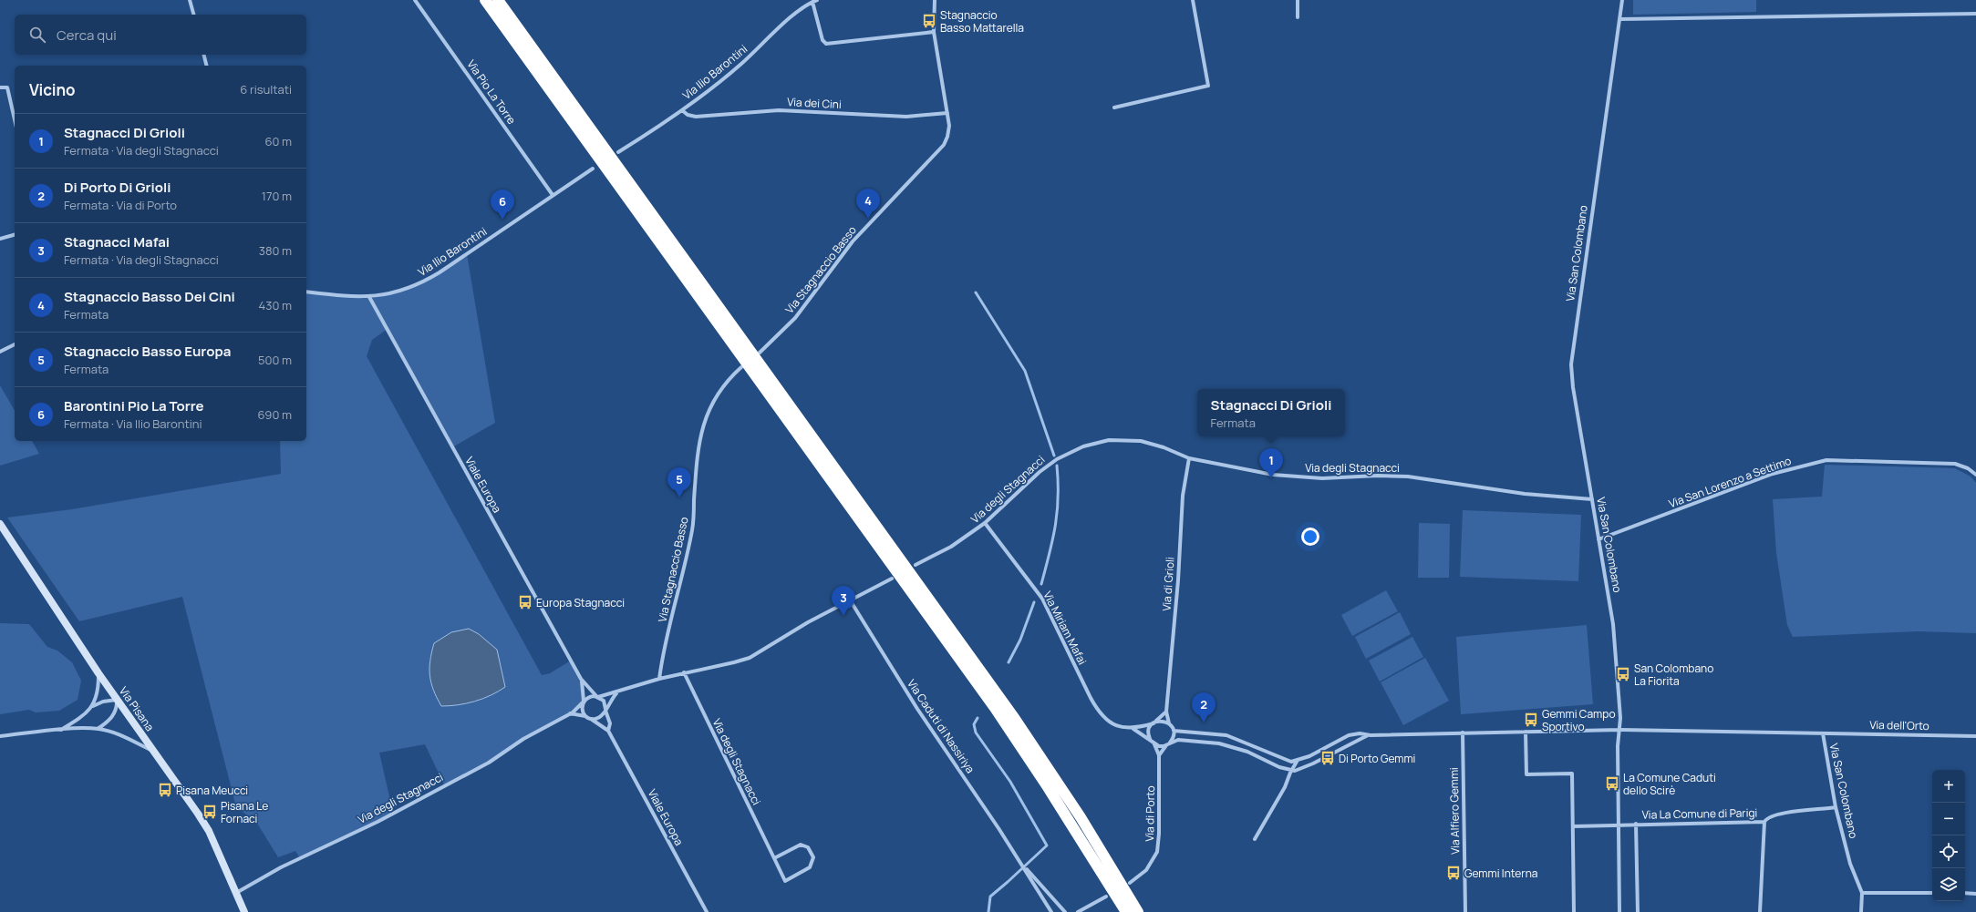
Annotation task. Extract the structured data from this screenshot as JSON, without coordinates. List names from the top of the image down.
{
  "streets": {
    "main road": ["Via Pisana"],
    "street": [
      "Via Ilio Barontini",
      "Via Pio La Torre",
      "Via dei Cini",
      "Via San Colombano",
      "Via Stagnaccio Basso",
      "Via degli Stagnacci",
      "Via San Lorenzo a Settimo",
      "Viale Europa",
      "Via di Grioli",
      "Via Miriam Mafai",
      "Via dell'Orto",
      "Via Caduti di Nassiriya",
      "Via Alfiero Gemmi",
      "Via di Porto",
      "Via La Comune di Parigi"
    ]
  },
  "crossings": [
    ["Via Ilio Barontini", "Via Pio La Torre"],
    ["Via Ilio Barontini", "Via dei Cini"],
    ["Via Ilio Barontini", "Viale Europa"],
    ["Via dei Cini", "Via Stagnaccio Basso"],
    ["Via San Colombano", "Via degli Stagnacci"],
    ["Via San Colombano", "Via San Lorenzo a Settimo"],
    ["Via San Colombano", "Via dell'Orto"],
    ["Via Stagnaccio Basso", "Via degli Stagnacci"],
    ["Via degli Stagnacci", "Viale Europa"],
    ["Via degli Stagnacci", "Via di Grioli"],
    ["Via degli Stagnacci", "Via Miriam Mafai"],
    ["Via degli Stagnacci", "Via Pisana"],
    ["Via degli Stagnacci", "Via Caduti di Nassiriya"],
    ["Via di Grioli", "Via Miriam Mafai"],
    ["Via di Grioli", "Via di Porto"],
    ["Via Miriam Mafai", "Via di Porto"]
  ],
  "places": {
    "bus stop": [
      "Stagnaccio Basso Mattarella",
      "Europa Stagnacci",
      "San Colombano La Fiorita",
      "Gemmi Campo Sportivo",
      "Di Porto Gemmi",
      "La Comune Caduti dello Scirè",
      "Pisana Meucci",
      "Pisana Le Fornaci",
      "Gemmi Interna"
    ]
  },
  "page": {
    "search": "Cerca qui",
    "heading": ["Vicino", "6 risultati"],
    "list": [
      {
        "mark": "1",
        "name": "Stagnacci Di Grioli",
        "note": "Fermata · Via degli Stagnacci",
        "value": "60 m"
      },
      {
        "mark": "2",
        "name": "Di Porto Di Grioli",
        "note": "Fermata · Via di Porto",
        "value": "170 m"
      },
      {
        "mark": "3",
        "name": "Stagnacci Mafai",
        "note": "Fermata · Via degli Stagnacci",
        "value": "380 m"
      },
      {
        "mark": "4",
        "name": "Stagnaccio Basso Dei Cini",
        "note": "Fermata",
        "value": "430 m"
      },
      {
        "mark": "5",
        "name": "Stagnaccio Basso Europa",
        "note": "Fermata",
        "value": "500 m"
      },
      {
        "mark": "6",
        "name": "Barontini Pio La Torre",
        "note": "Fermata · Via Ilio Barontini",
        "value": "690 m"
      }
    ],
    "pins": [
      "4",
      "6",
      "1",
      "5",
      "3",
      "2"
    ],
    "popup": ["Stagnacci Di Grioli", "Fermata"],
    "map_buttons": ["+", "−"]
  }
}
